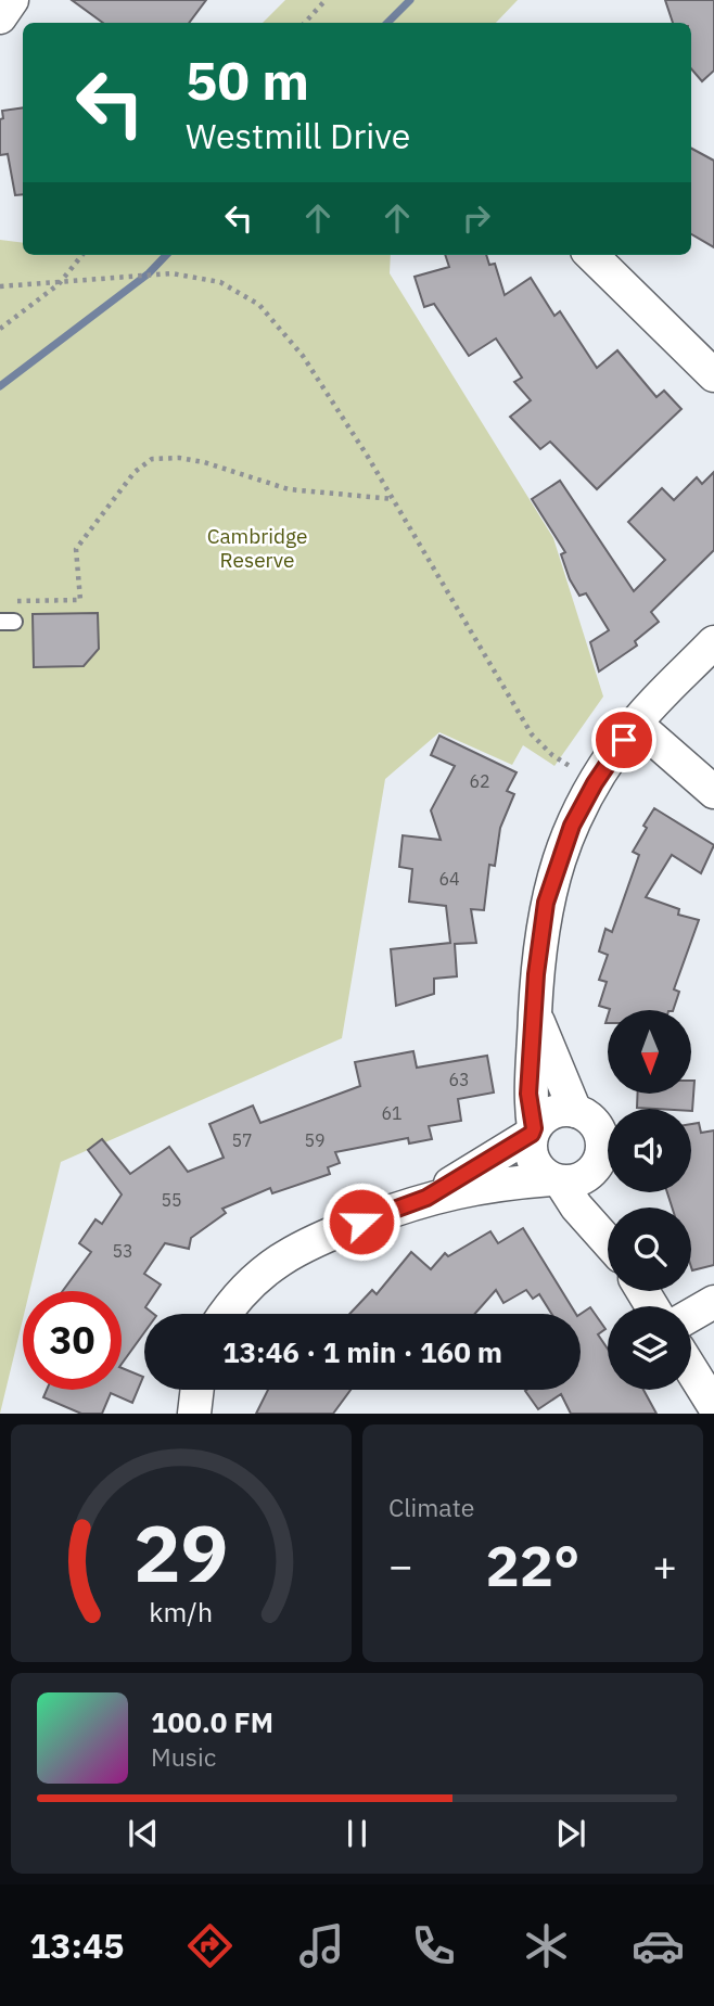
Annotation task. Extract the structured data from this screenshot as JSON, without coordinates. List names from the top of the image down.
{
  "parks": ["Cambridge Reserve"],
  "house_numbers": [
    "62",
    "64",
    "63",
    "61",
    "57",
    "59",
    "55",
    "53"
  ],
  "north": "bottom",
  "page": {
    "turn": ["50 m", "Westmill Drive"],
    "limit": "30",
    "trip": "13:46 · 1 min · 160 m",
    "tile": "Climate",
    "heat": ["−", "22°", "+"],
    "song": ["100.0 FM", "Music"],
    "tabs": "13:45",
    "gauge": ["29", "km/h"]
  }
}
